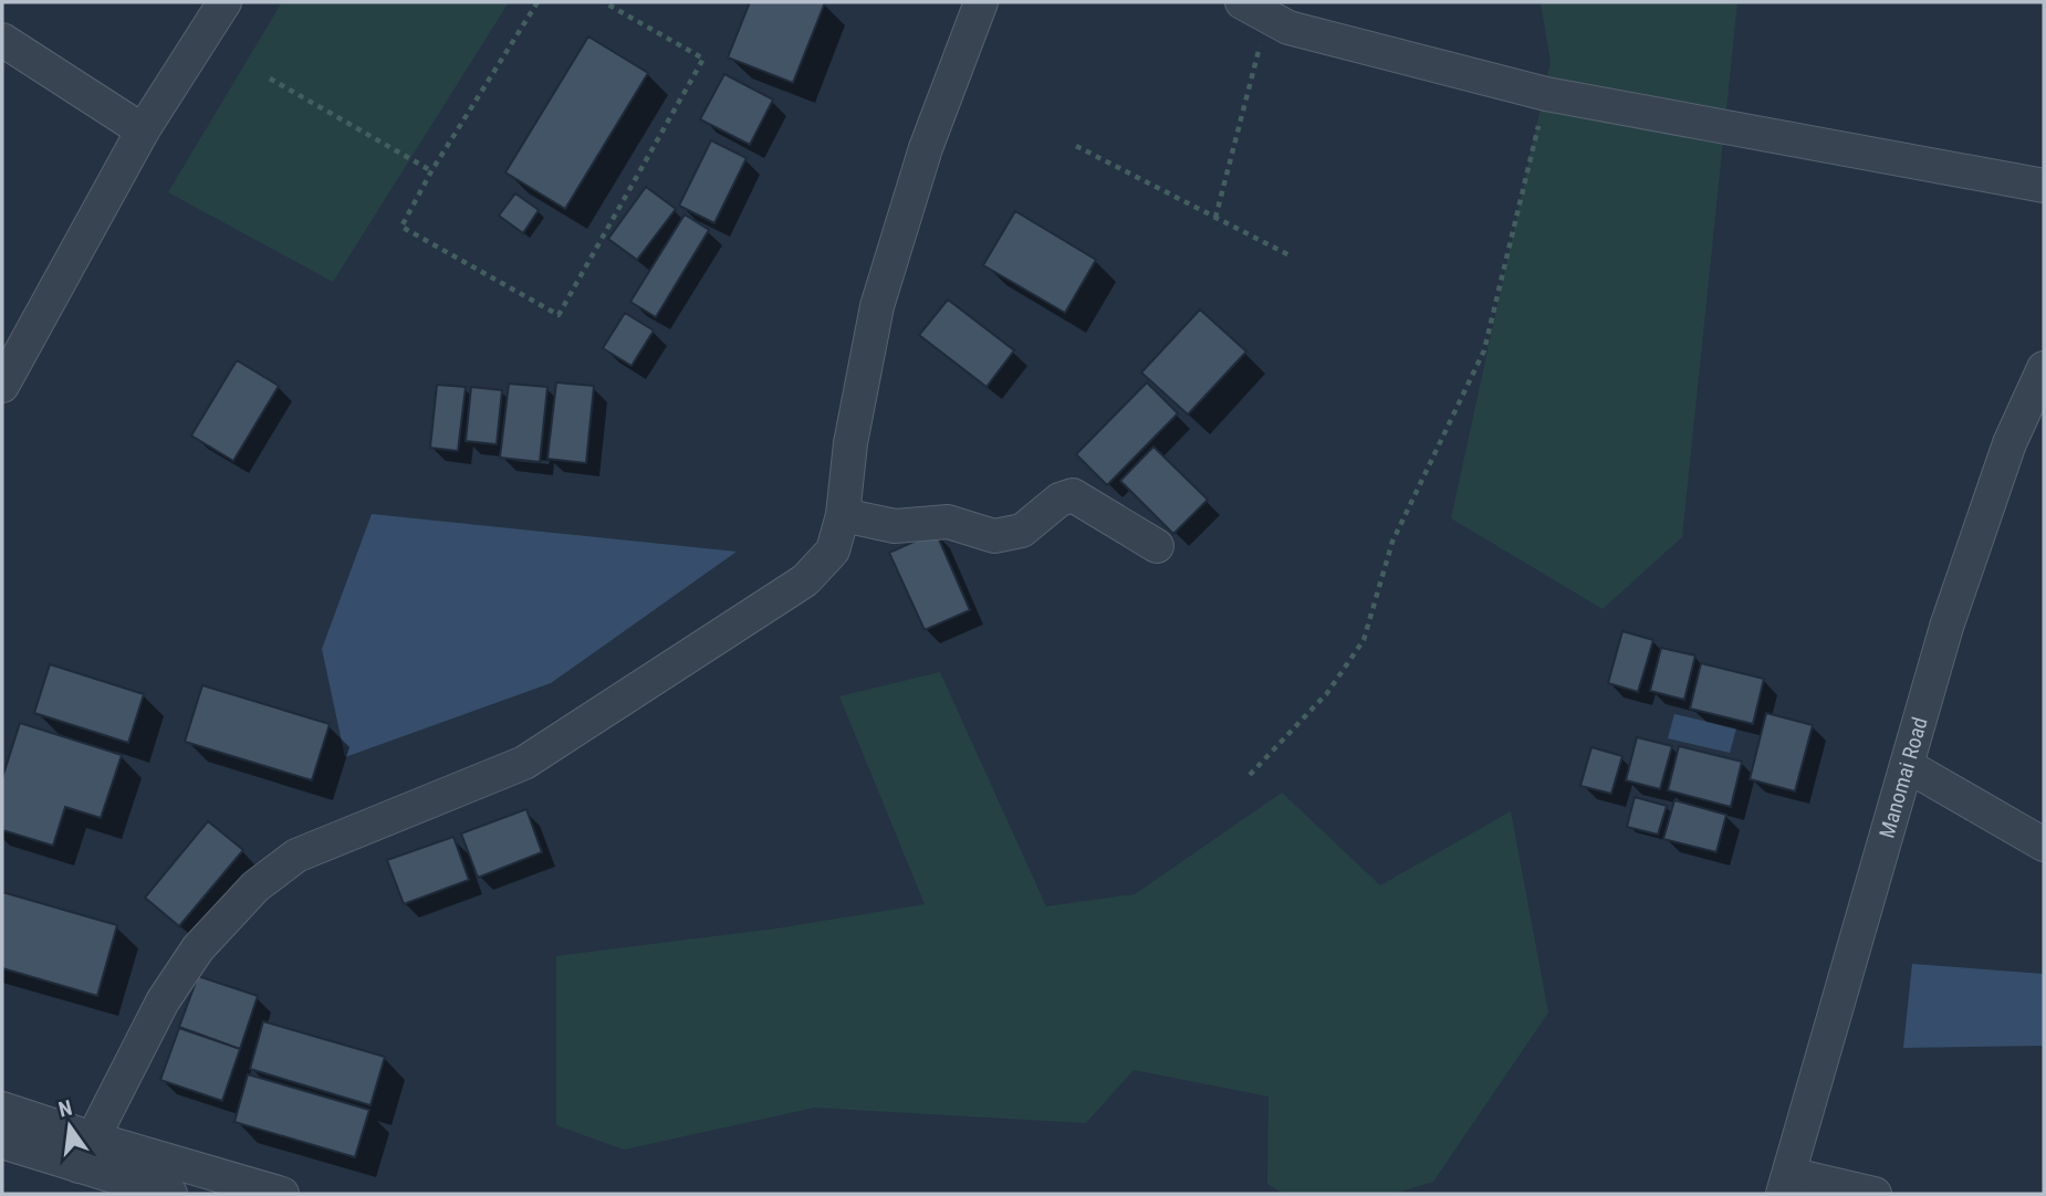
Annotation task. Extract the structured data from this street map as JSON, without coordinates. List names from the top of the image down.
{
  "streets": {
    "street": ["Manomai Road"]
  },
  "north": "top"
}
